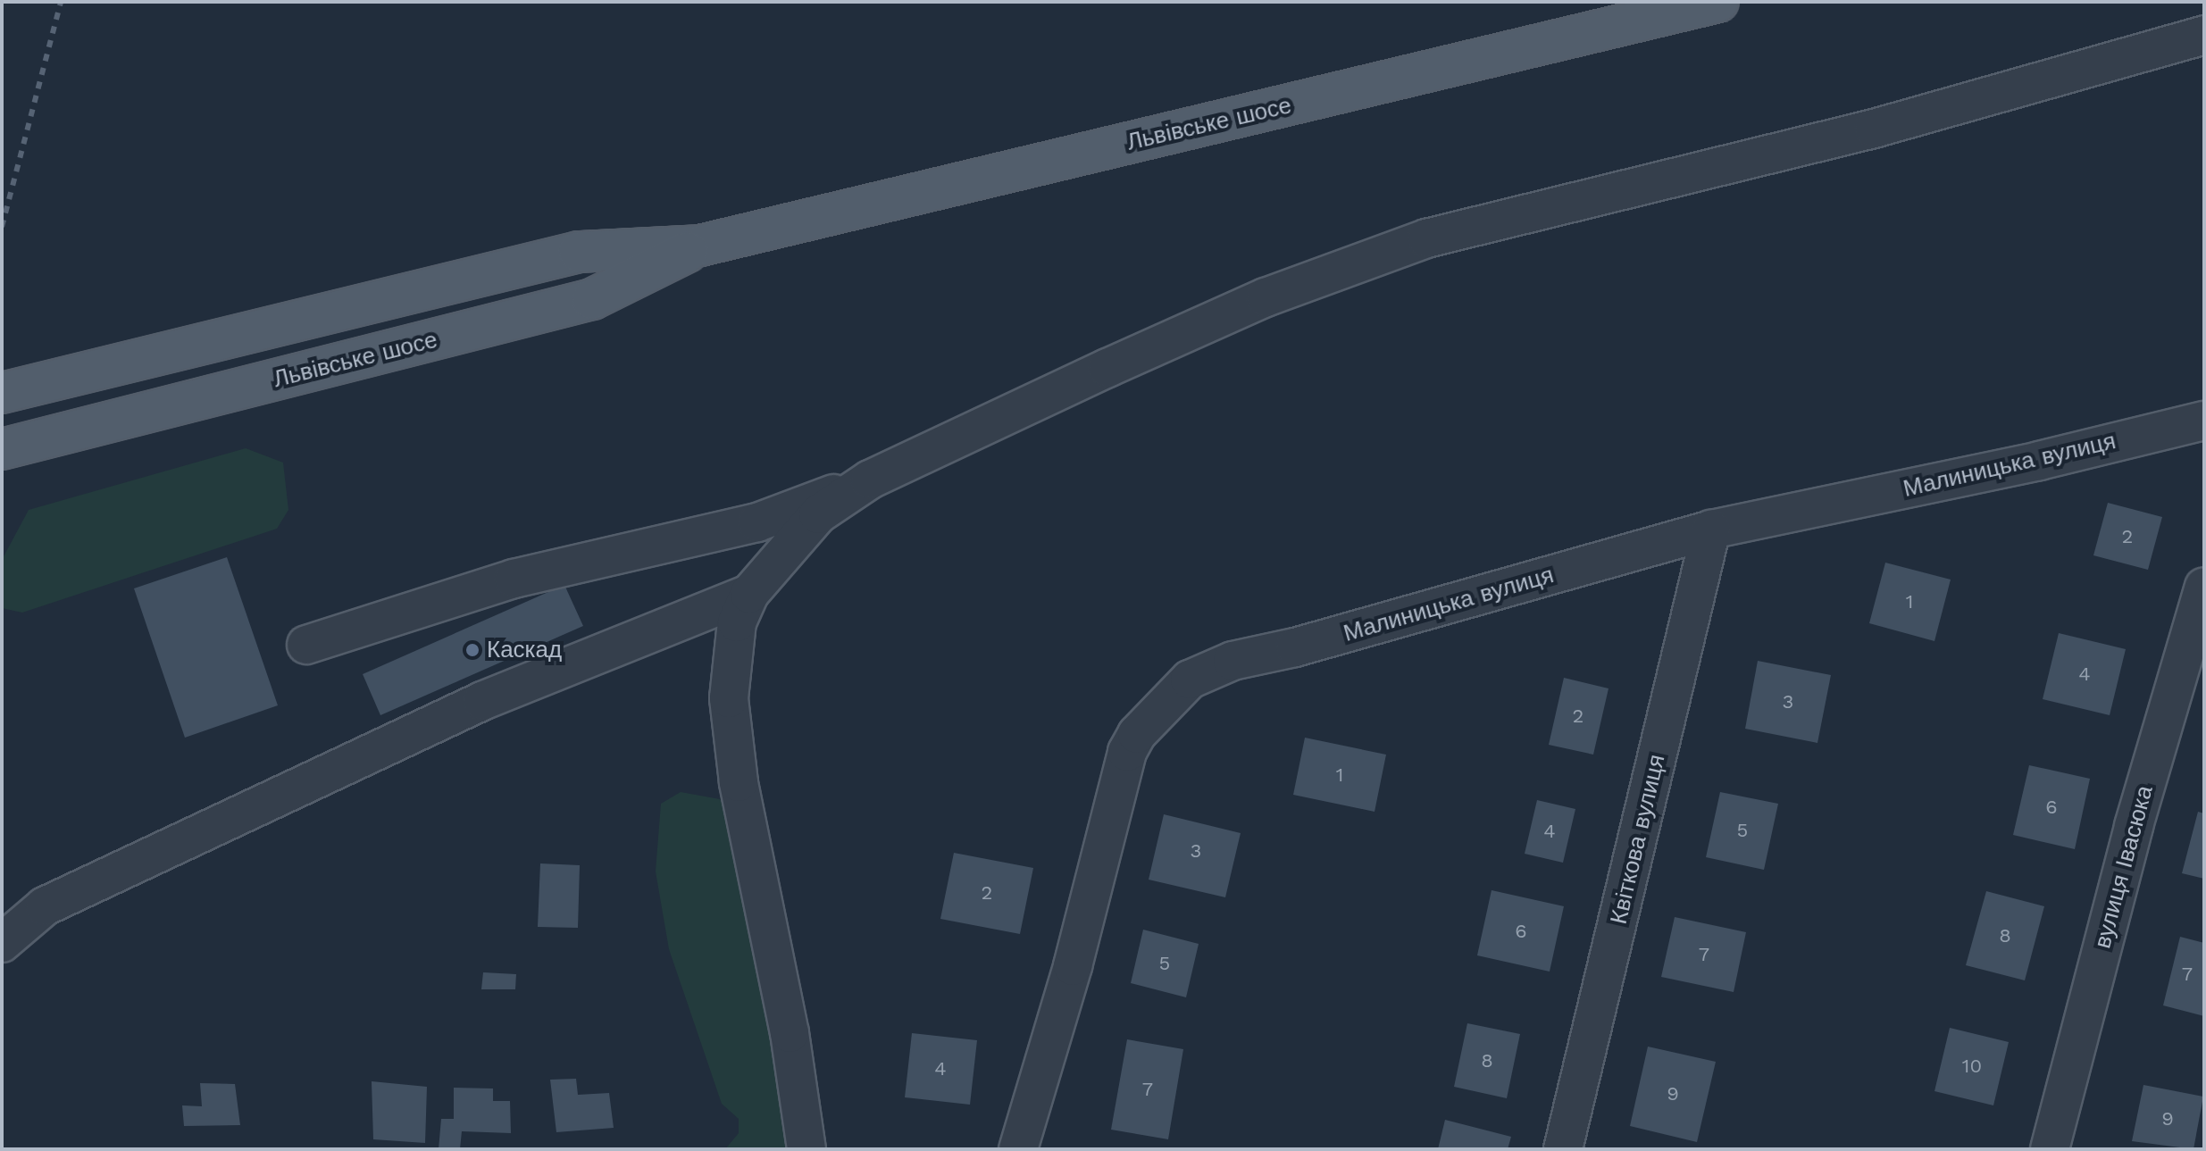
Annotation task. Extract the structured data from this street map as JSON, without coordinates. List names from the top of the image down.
{
  "streets": {
    "main road": ["Львівське шосе"],
    "street": ["Малиницька вулиця", "Квіткова вулиця", "вулиця Івасюка"]
  },
  "crossings": [
    ["Малиницька вулиця", "Квіткова вулиця"]
  ],
  "places": ["Каскад"],
  "house_numbers": [
    "2",
    "1",
    "4",
    "3",
    "2",
    "1",
    "6",
    "5",
    "4",
    "3",
    "2",
    "6",
    "8",
    "7",
    "5",
    "7",
    "8",
    "10",
    "4",
    "7",
    "9",
    "9"
  ]
}
